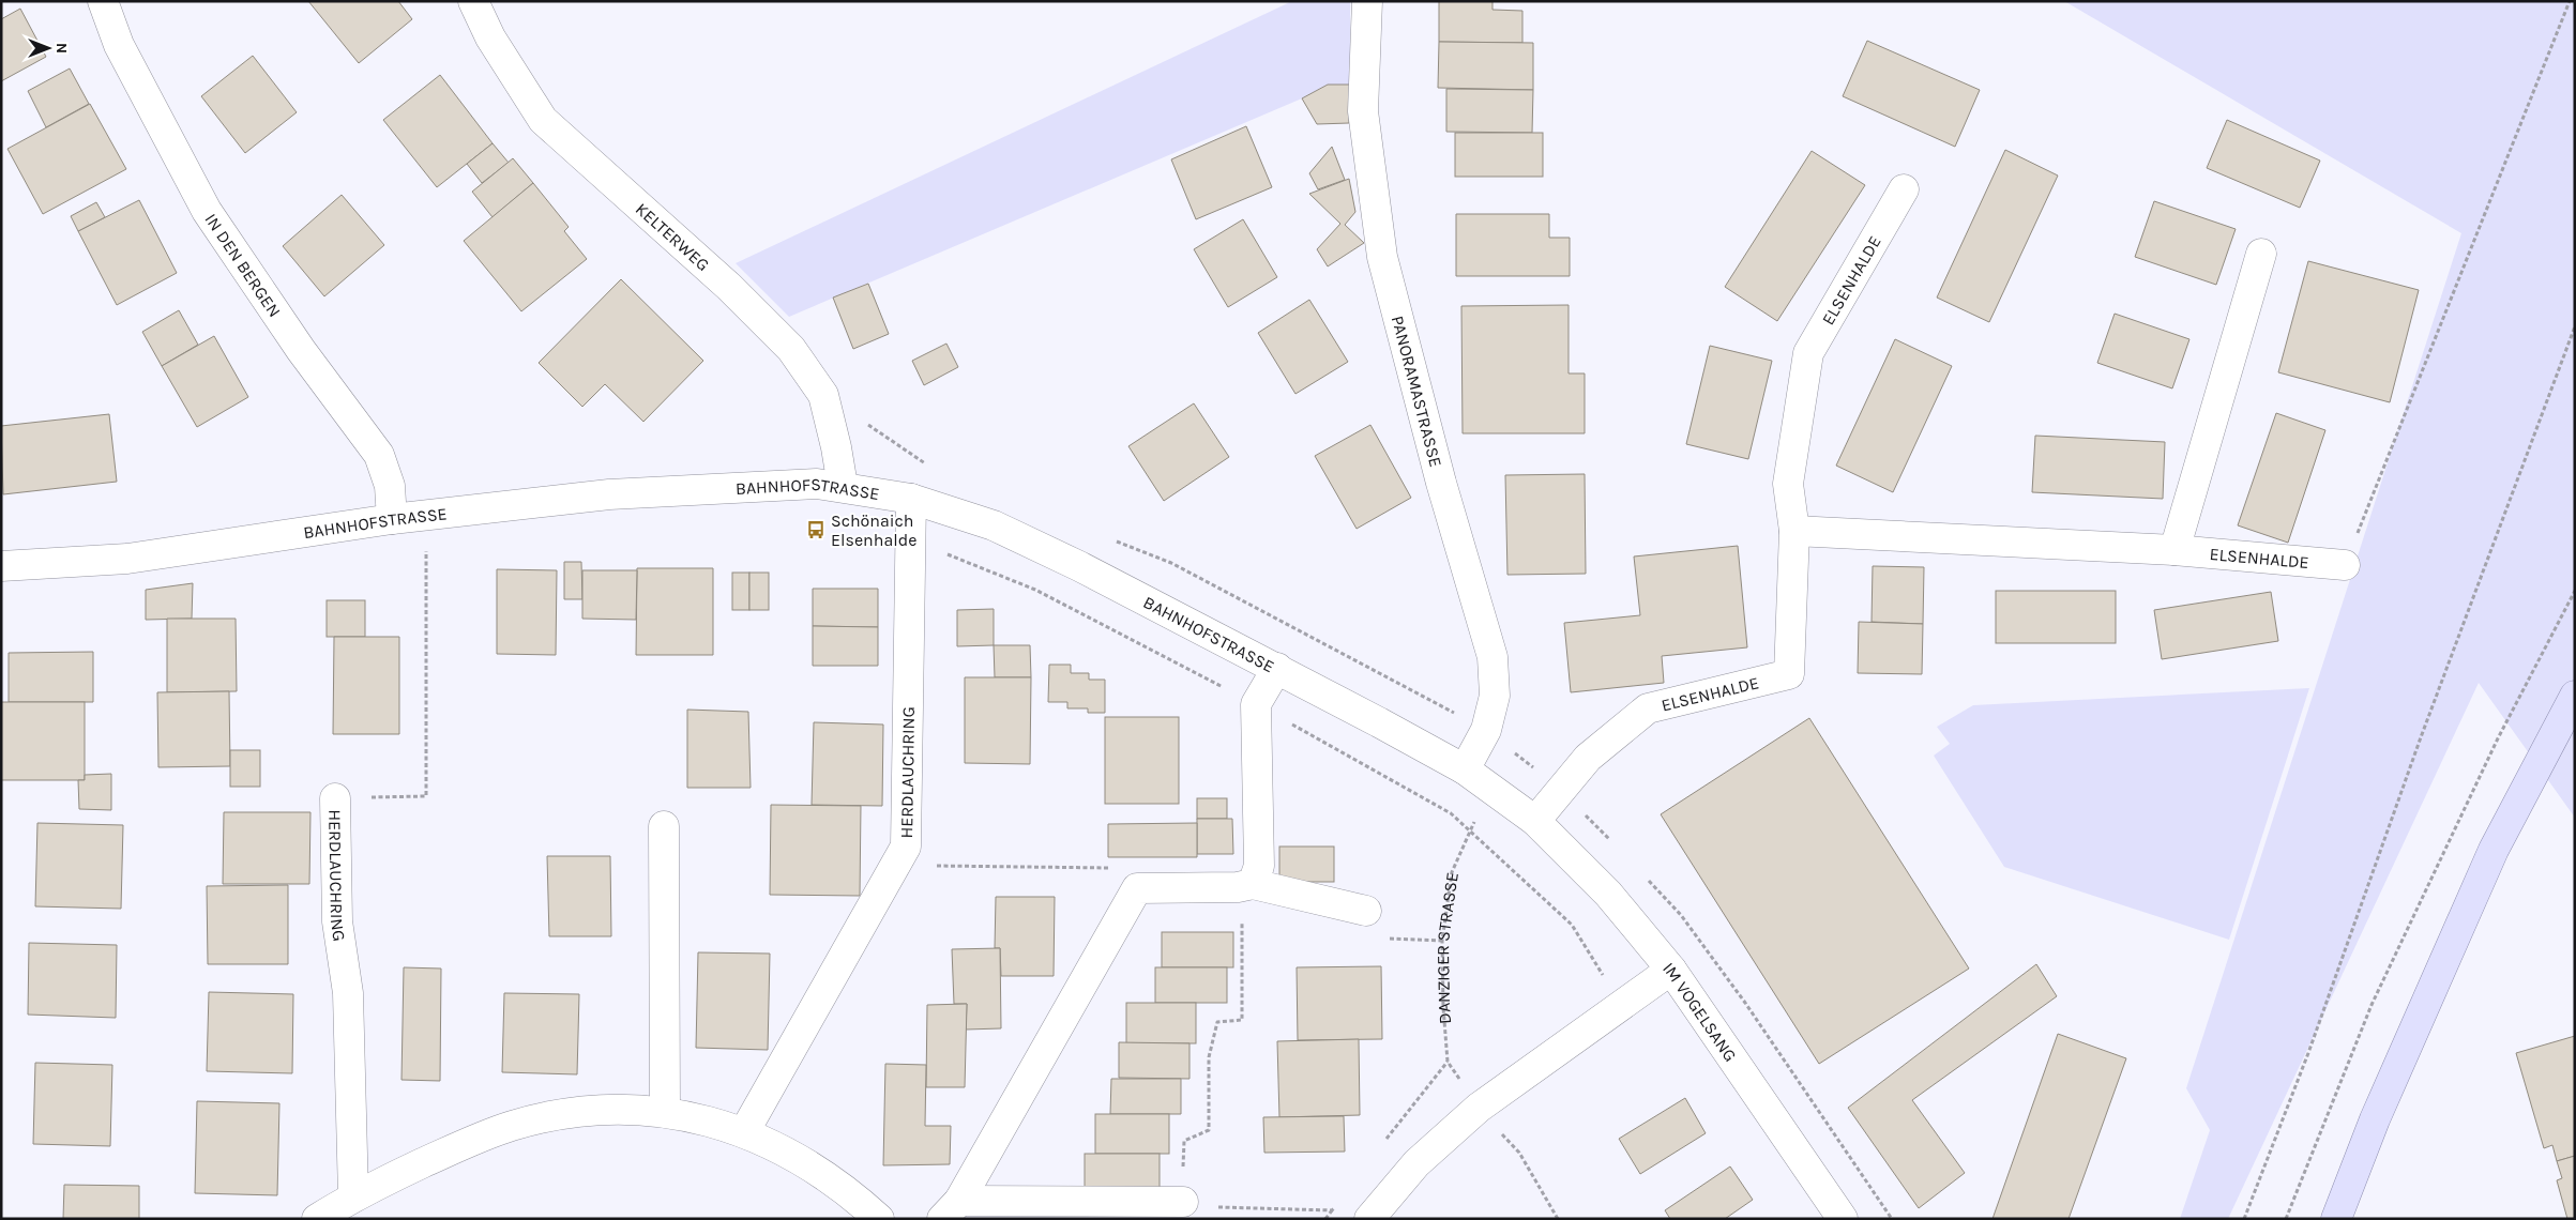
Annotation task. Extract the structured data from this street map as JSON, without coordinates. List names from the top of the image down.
{
  "streets": {
    "street": [
      "KELTERWEG",
      "IN DEN BERGEN",
      "ELSENHALDE",
      "PANORAMASTRASSE",
      "BAHNHOFSTRASSE",
      "HERDLAUCHRING",
      "IM VOGELSANG"
    ],
    "path": ["DANZIGER STRASSE"]
  },
  "crossings": [
    ["KELTERWEG", "BAHNHOFSTRASSE"],
    ["IN DEN BERGEN", "BAHNHOFSTRASSE"],
    ["ELSENHALDE", "BAHNHOFSTRASSE"],
    ["ELSENHALDE", "IM VOGELSANG"],
    ["PANORAMASTRASSE", "BAHNHOFSTRASSE"],
    ["BAHNHOFSTRASSE", "HERDLAUCHRING"],
    ["BAHNHOFSTRASSE", "DANZIGER STRASSE"],
    ["BAHNHOFSTRASSE", "IM VOGELSANG"]
  ],
  "places": {
    "bus stop": ["Schönaich Elsenhalde"]
  },
  "north": "right"
}
